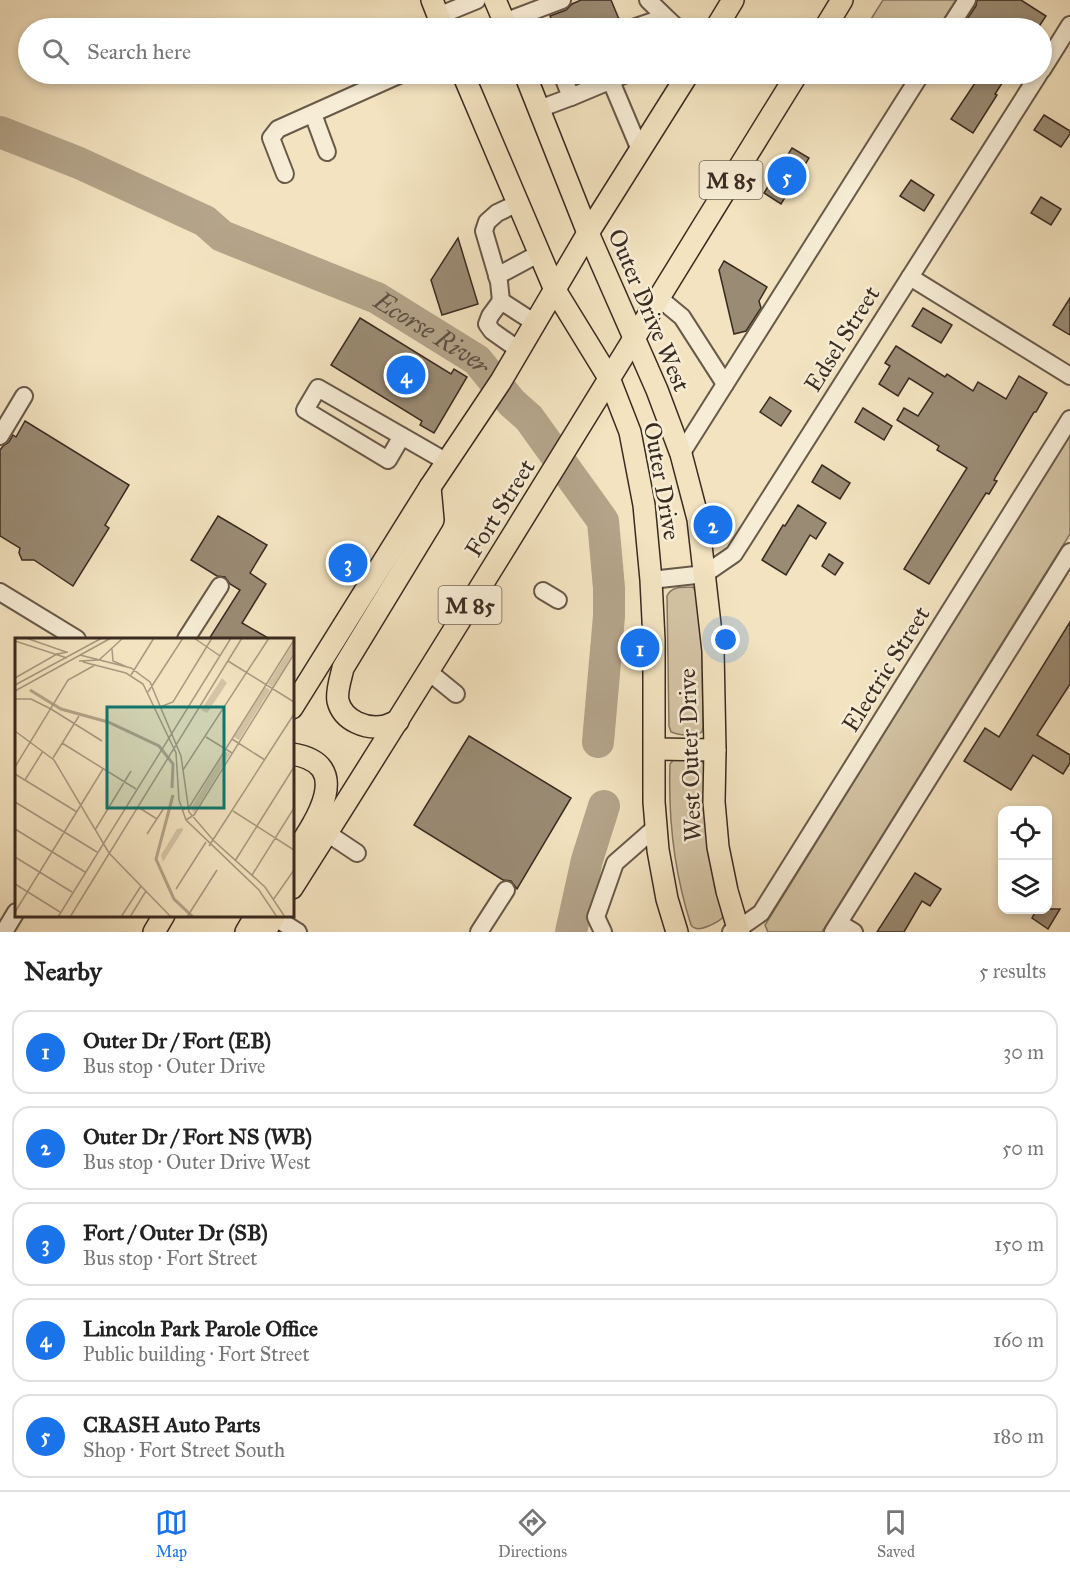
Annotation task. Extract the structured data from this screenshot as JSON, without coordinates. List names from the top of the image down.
{
  "streets": {
    "main road": [
      "M 85",
      "Outer Drive West",
      "Outer Drive",
      "Fort Street",
      "West Outer Drive"
    ],
    "street": ["Edsel Street", "Electric Street"]
  },
  "crossings": [
    ["M 85", "Outer Drive West"],
    ["M 85", "Fort Street"],
    ["Outer Drive West", "Edsel Street"],
    ["Outer Drive West", "Fort Street"],
    ["Outer Drive West", "West Outer Drive"],
    ["Edsel Street", "Outer Drive"],
    ["Edsel Street", "West Outer Drive"],
    ["Outer Drive", "Fort Street"],
    ["Electric Street", "West Outer Drive"]
  ],
  "water": ["Ecorse River"],
  "page": {
    "search": "Search here",
    "pins": [
      "5",
      "4",
      "2",
      "3",
      "1"
    ],
    "heading": ["Nearby", "5 results"],
    "list": [
      {
        "mark": "1",
        "name": "Outer Dr / Fort (EB)",
        "note": "Bus stop · Outer Drive",
        "value": "30 m"
      },
      {
        "mark": "2",
        "name": "Outer Dr / Fort NS (WB)",
        "note": "Bus stop · Outer Drive West",
        "value": "50 m"
      },
      {
        "mark": "3",
        "name": "Fort / Outer Dr (SB)",
        "note": "Bus stop · Fort Street",
        "value": "150 m"
      },
      {
        "mark": "4",
        "name": "Lincoln Park Parole Office",
        "note": "Public building · Fort Street",
        "value": "160 m"
      },
      {
        "mark": "5",
        "name": "CRASH Auto Parts",
        "note": "Shop · Fort Street South",
        "value": "180 m"
      }
    ],
    "nav": ["Map", "Directions", "Saved"]
  }
}
